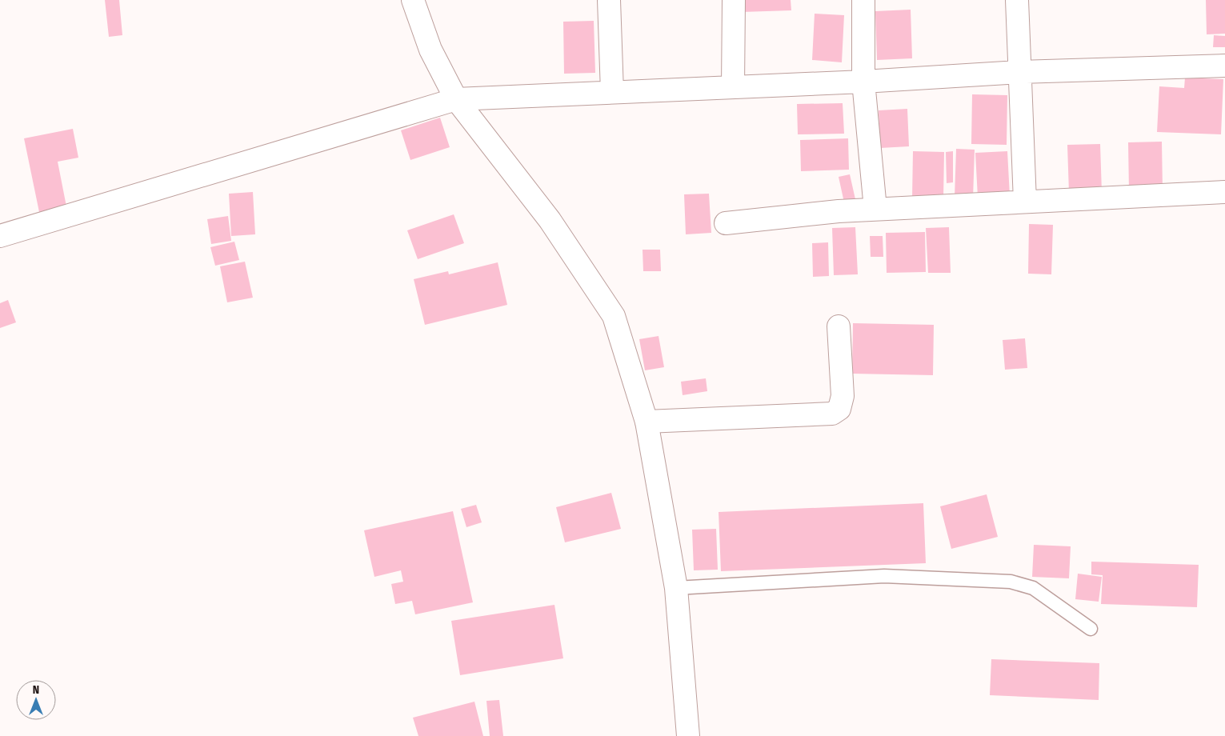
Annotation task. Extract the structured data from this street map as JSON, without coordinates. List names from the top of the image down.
{
  "north": "top"
}
